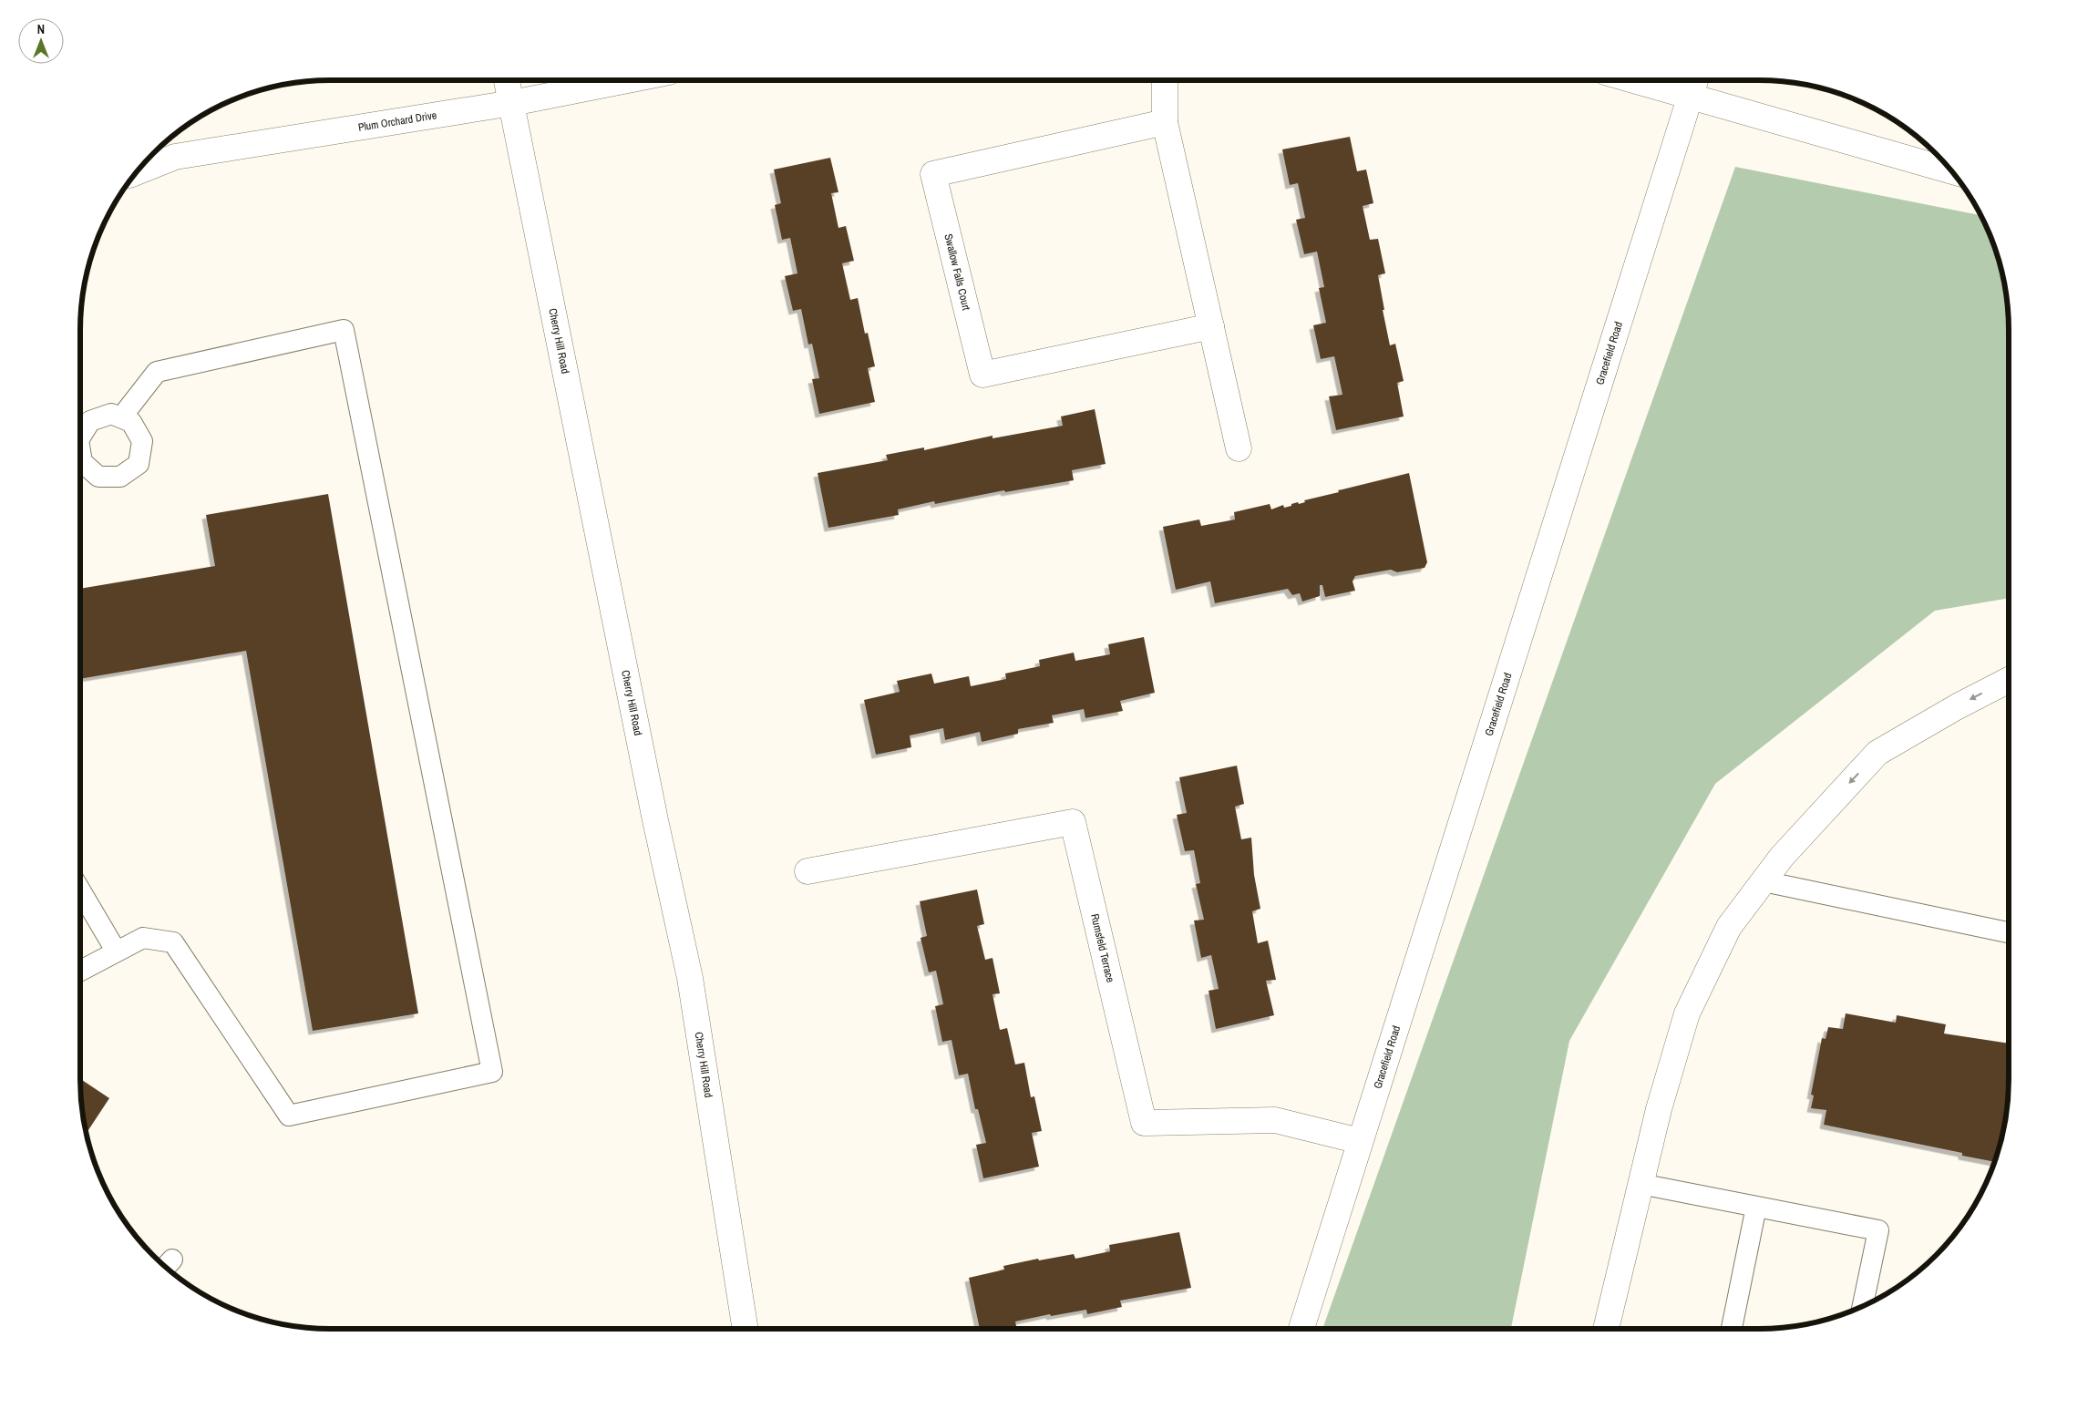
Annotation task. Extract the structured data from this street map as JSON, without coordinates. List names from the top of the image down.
{
  "streets": {
    "street": [
      "Plum Orchard Drive",
      "Swallow Falls Court",
      "Cherry Hill Road",
      "Gracefield Road",
      "Rumsfeld Terrace"
    ]
  },
  "crossings": [
    ["Plum Orchard Drive", "Cherry Hill Road"],
    ["Gracefield Road", "Rumsfeld Terrace"]
  ],
  "north": "top"
}
